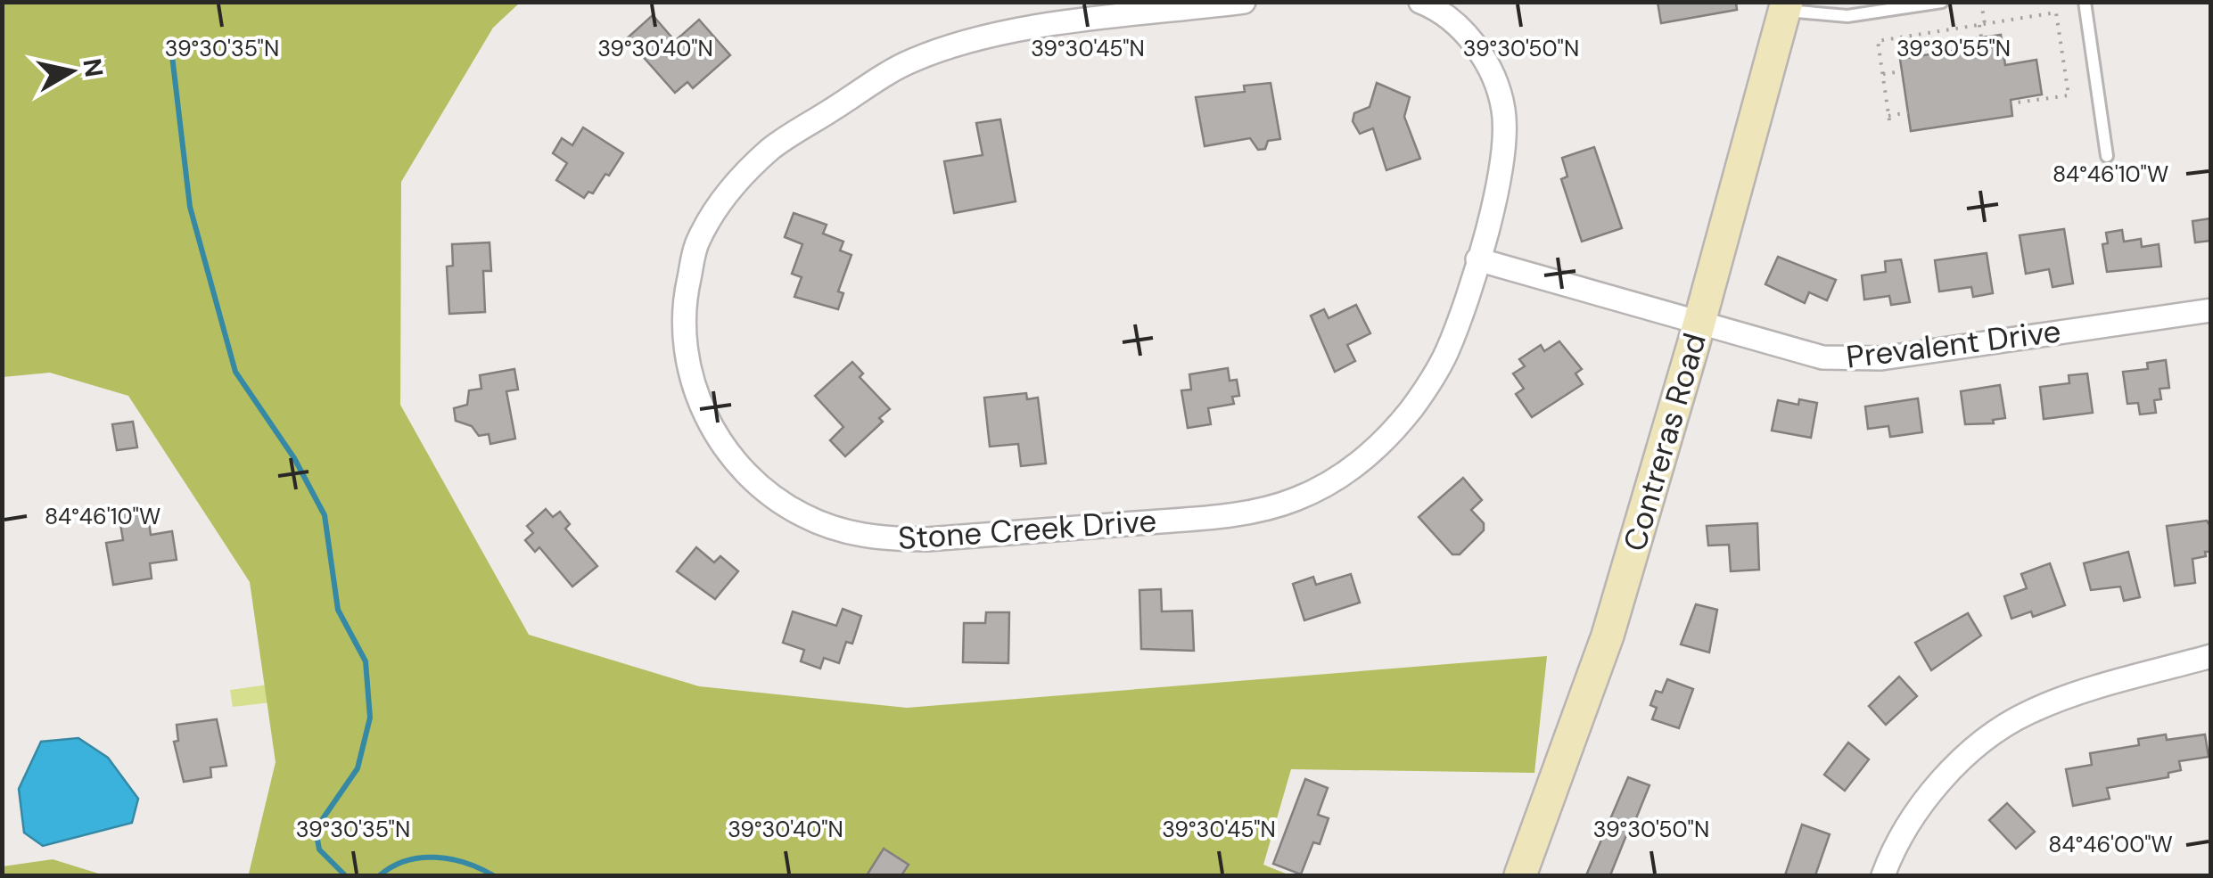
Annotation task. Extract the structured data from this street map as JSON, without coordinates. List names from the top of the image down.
{
  "streets": {
    "street": ["Prevalent Drive", "Contreras Road", "Stone Creek Drive"]
  },
  "crossings": [
    ["Prevalent Drive", "Contreras Road"]
  ],
  "north": "right",
  "coordinates": [
    "39°30'40\"N",
    "39°30'55\"N",
    "39°30'35\"N",
    "39°30'45\"N",
    "39°30'50\"N",
    "84°46'10\"W",
    "84°46'00\"W"
  ]
}
